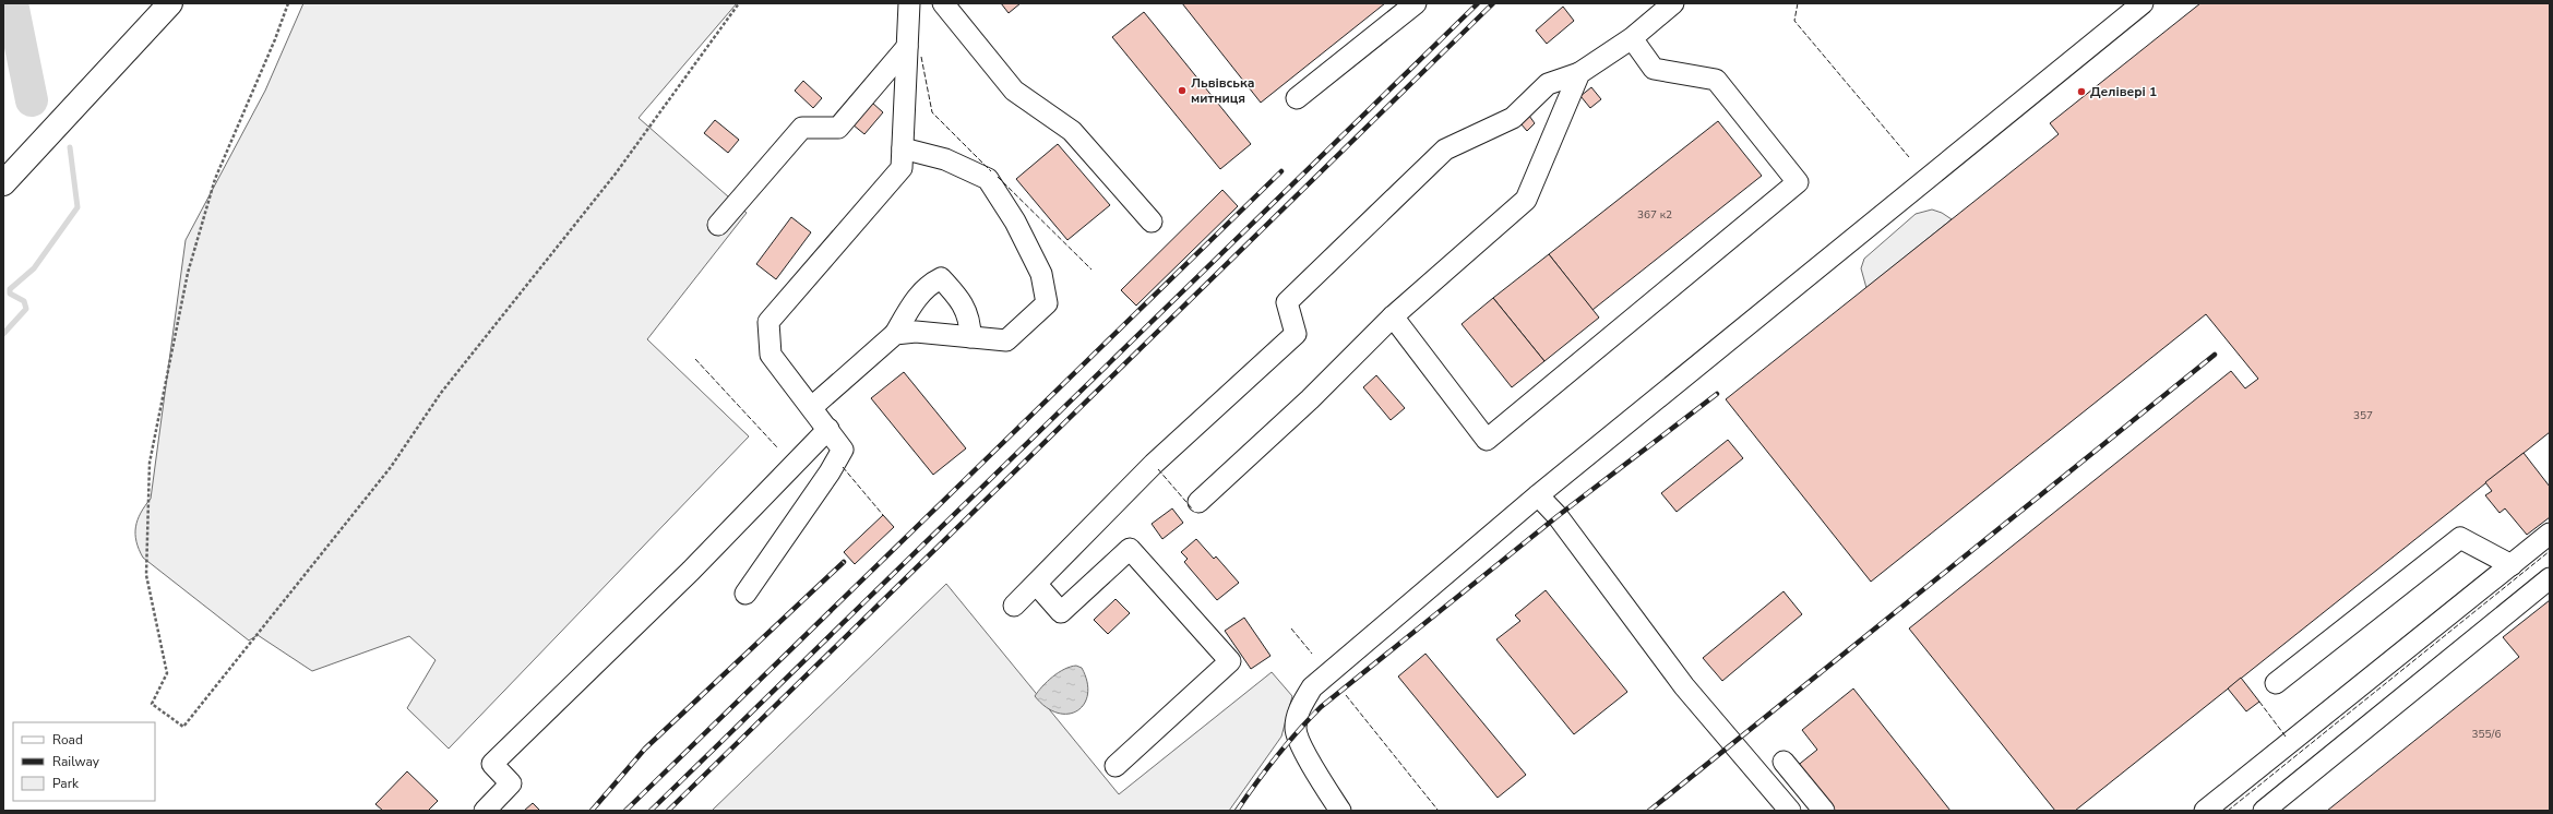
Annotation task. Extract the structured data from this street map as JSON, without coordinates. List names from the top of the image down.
{
  "places": ["Львівська митниця", "Делівері 1"],
  "house_numbers": ["367 к2", "357", "355/6"],
  "legend": ["Road", "Railway", "Park"]
}
